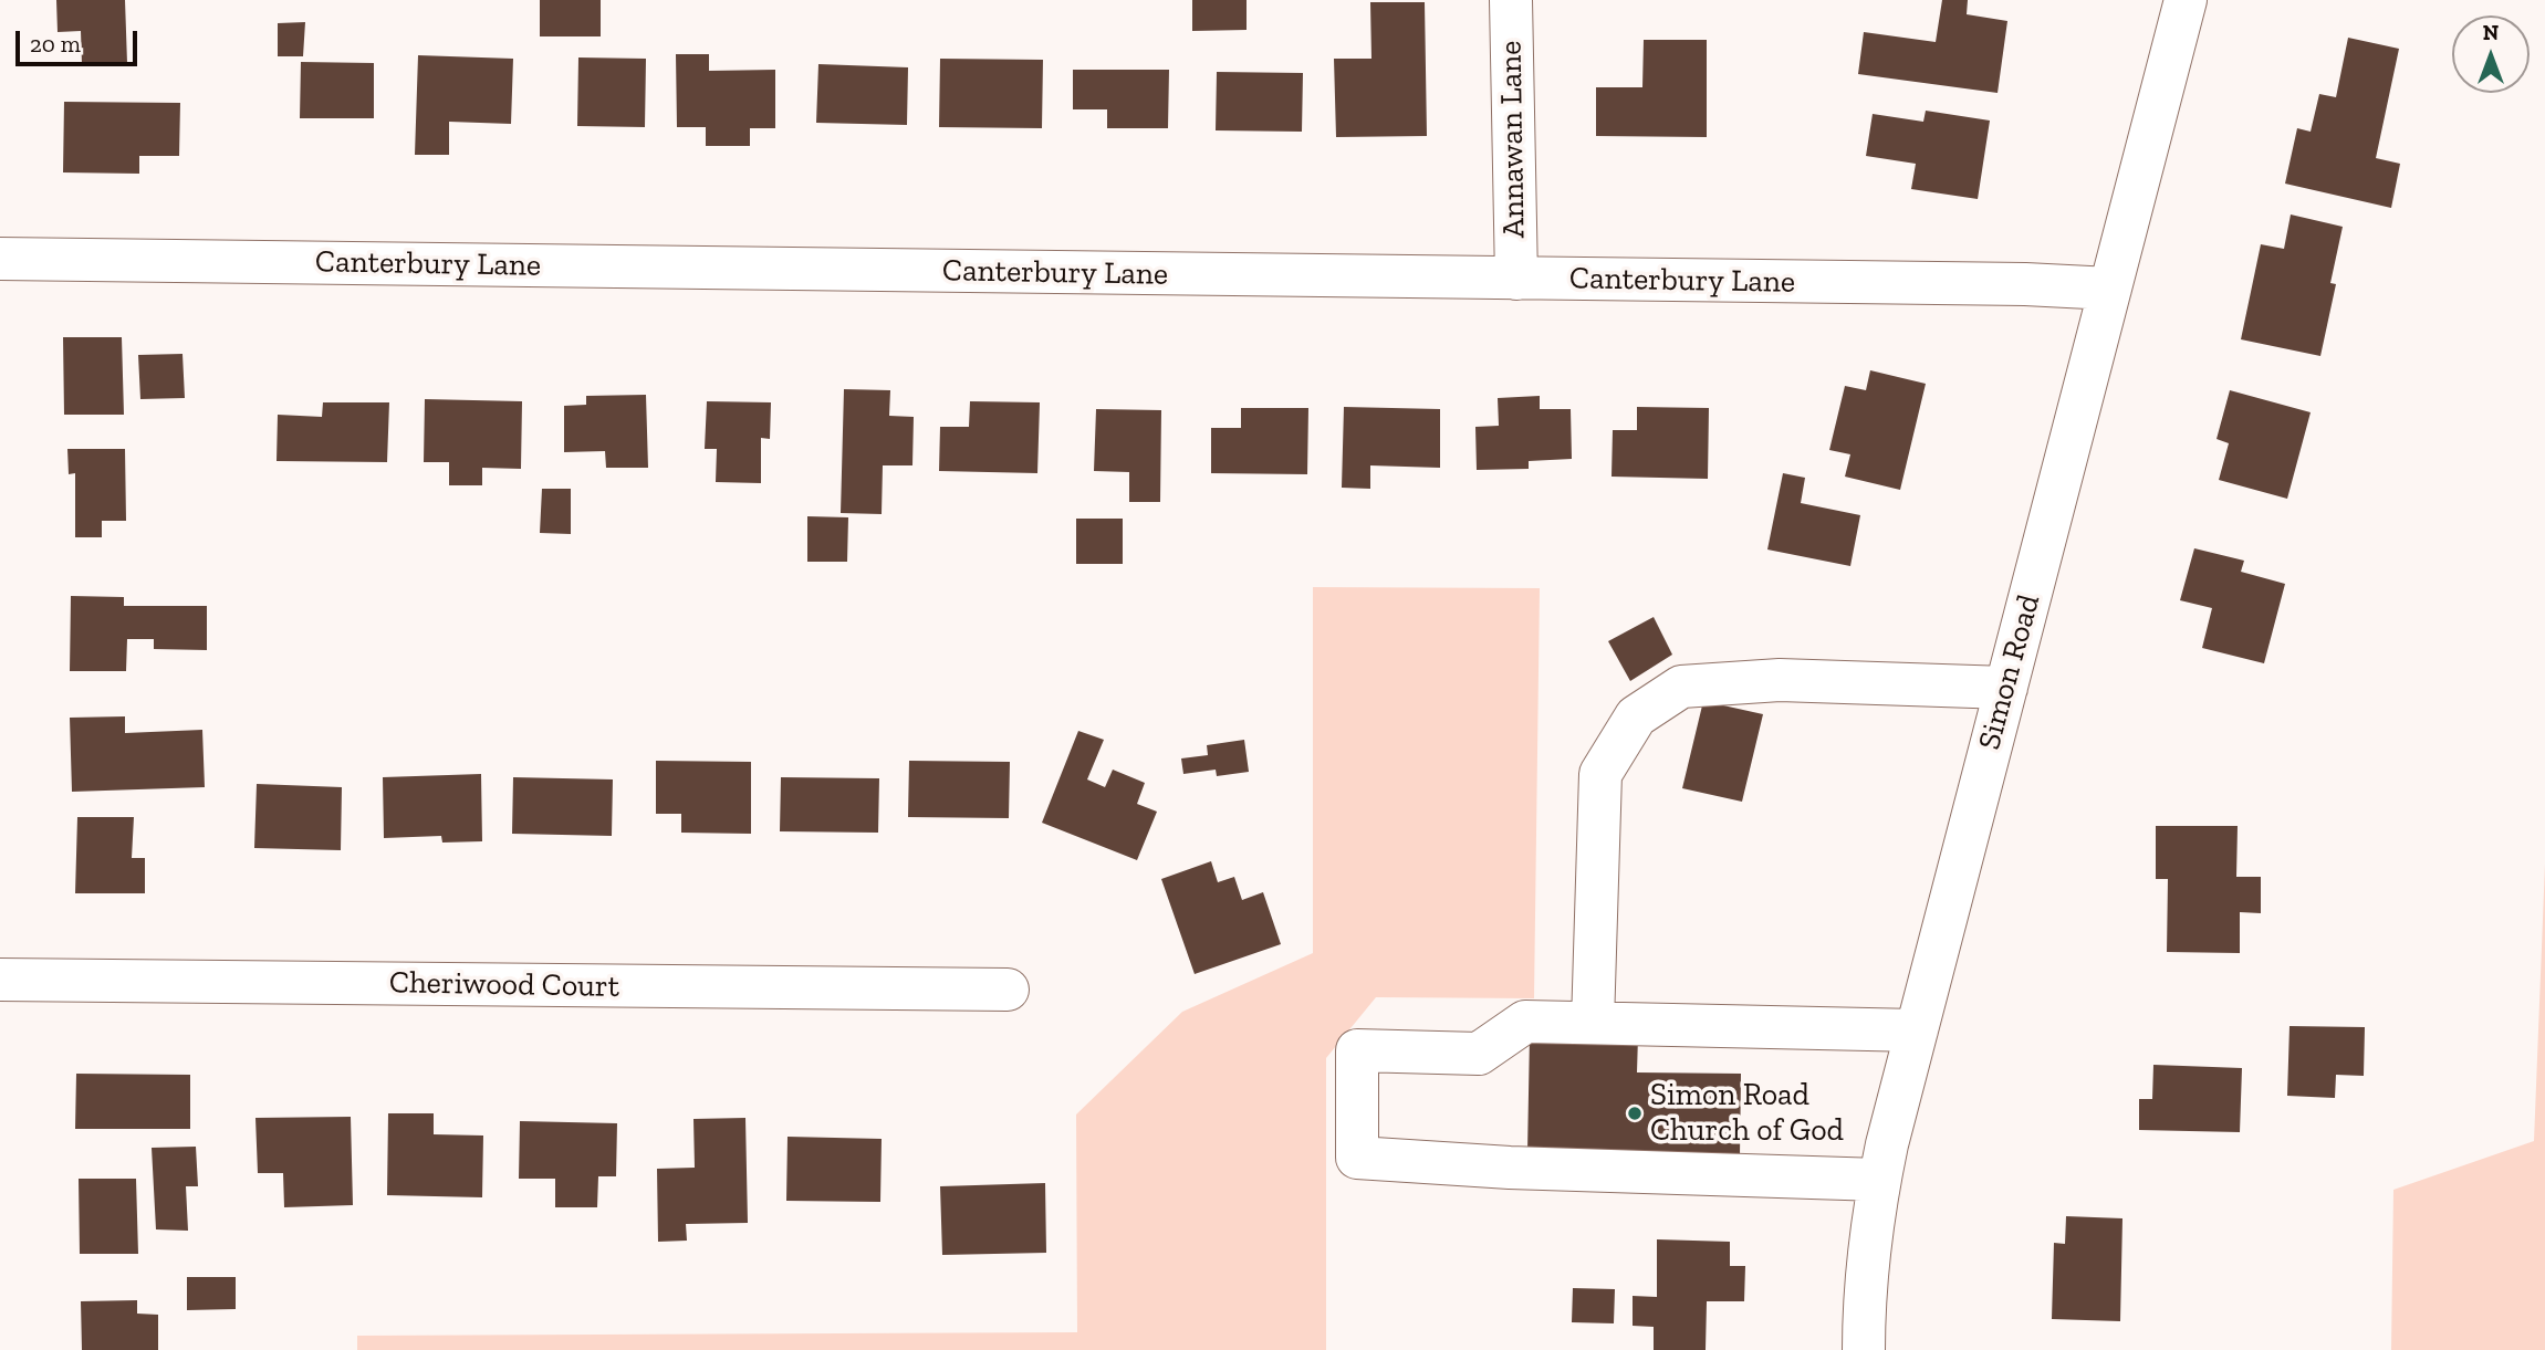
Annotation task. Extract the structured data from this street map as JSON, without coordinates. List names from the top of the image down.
{
  "streets": {
    "street": [
      "Annawan Lane",
      "Canterbury Lane",
      "Simon Road",
      "Cheriwood Court"
    ]
  },
  "crossings": [
    ["Annawan Lane", "Canterbury Lane"],
    ["Canterbury Lane", "Simon Road"]
  ],
  "places": ["Simon Road Church of God"],
  "scale_bar": "20 m",
  "north": "top"
}
